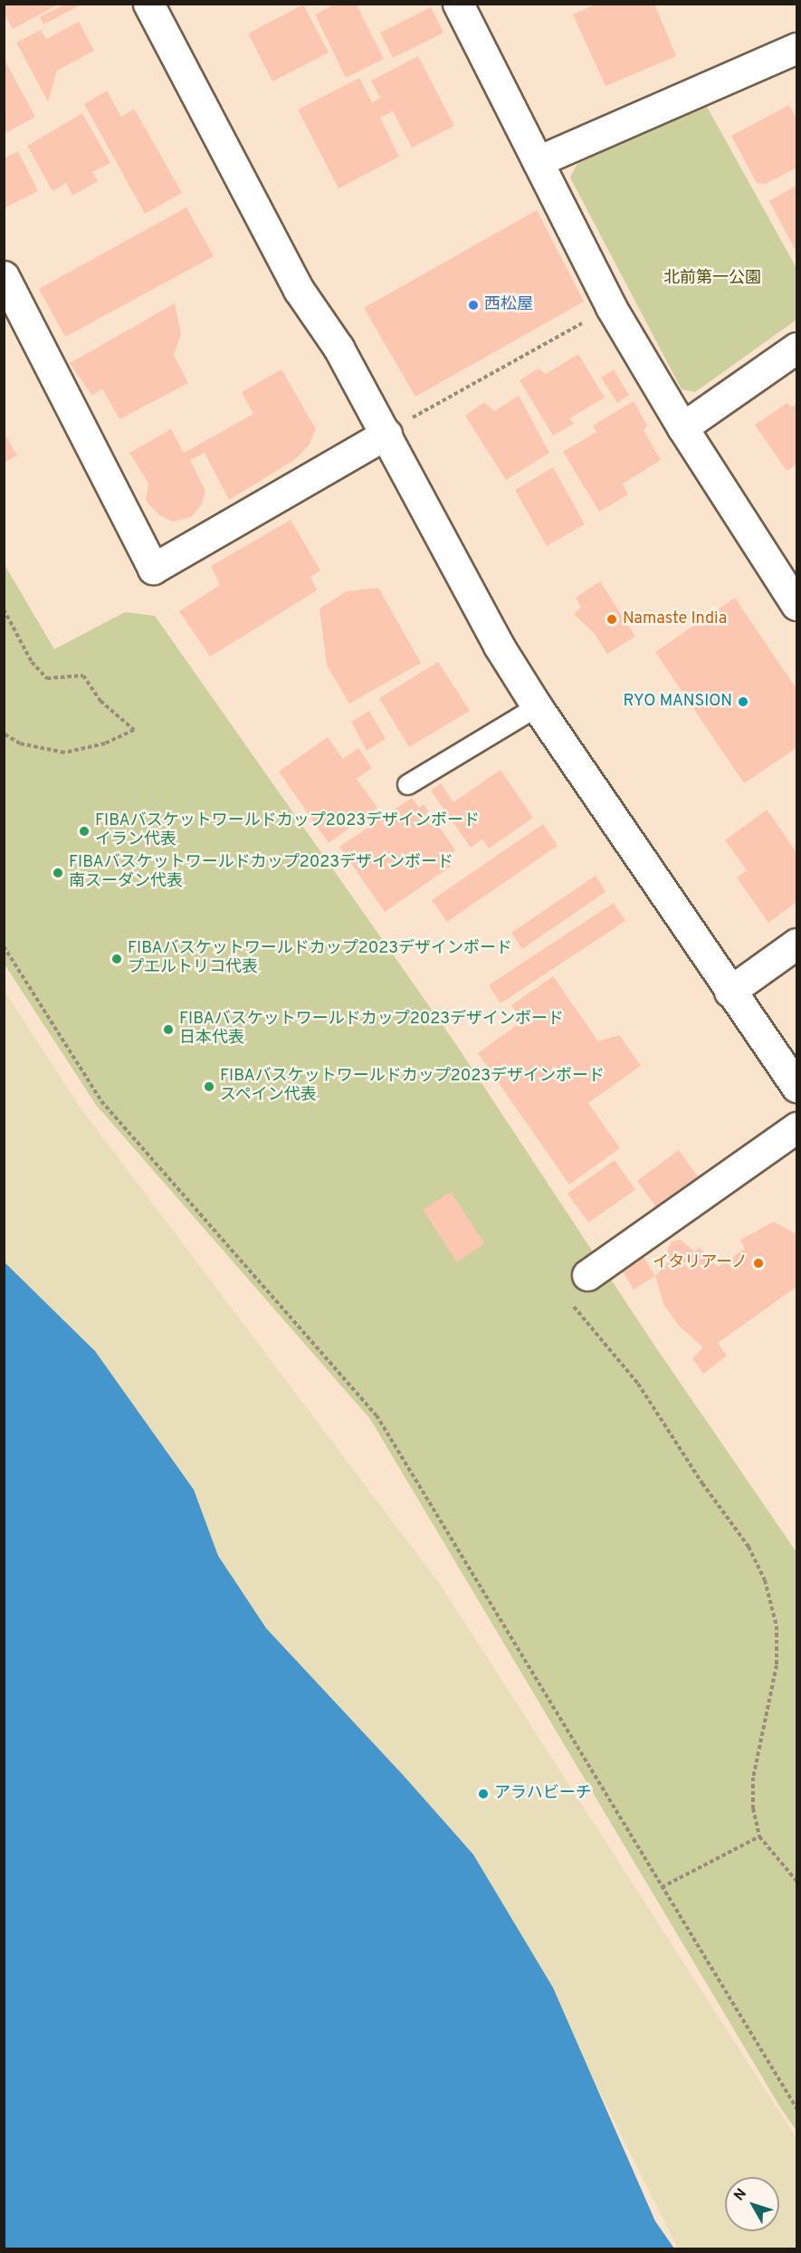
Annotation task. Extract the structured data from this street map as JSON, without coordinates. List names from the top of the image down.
{
  "parks": ["北前第一公園"],
  "places": [
    "西松屋",
    "Namaste India",
    "RYO MANSION",
    "FIBAバスケットワールドカップ2023デザインボード イラン代表",
    "FIBAバスケットワールドカップ2023デザインボード 南スーダン代表",
    "FIBAバスケットワールドカップ2023デザインボード プエルトリコ代表",
    "FIBAバスケットワールドカップ2023デザインボード 日本代表",
    "FIBAバスケットワールドカップ2023デザインボード スペイン代表",
    "イタリアーノ",
    "アラハビーチ"
  ],
  "north": "top left"
}
